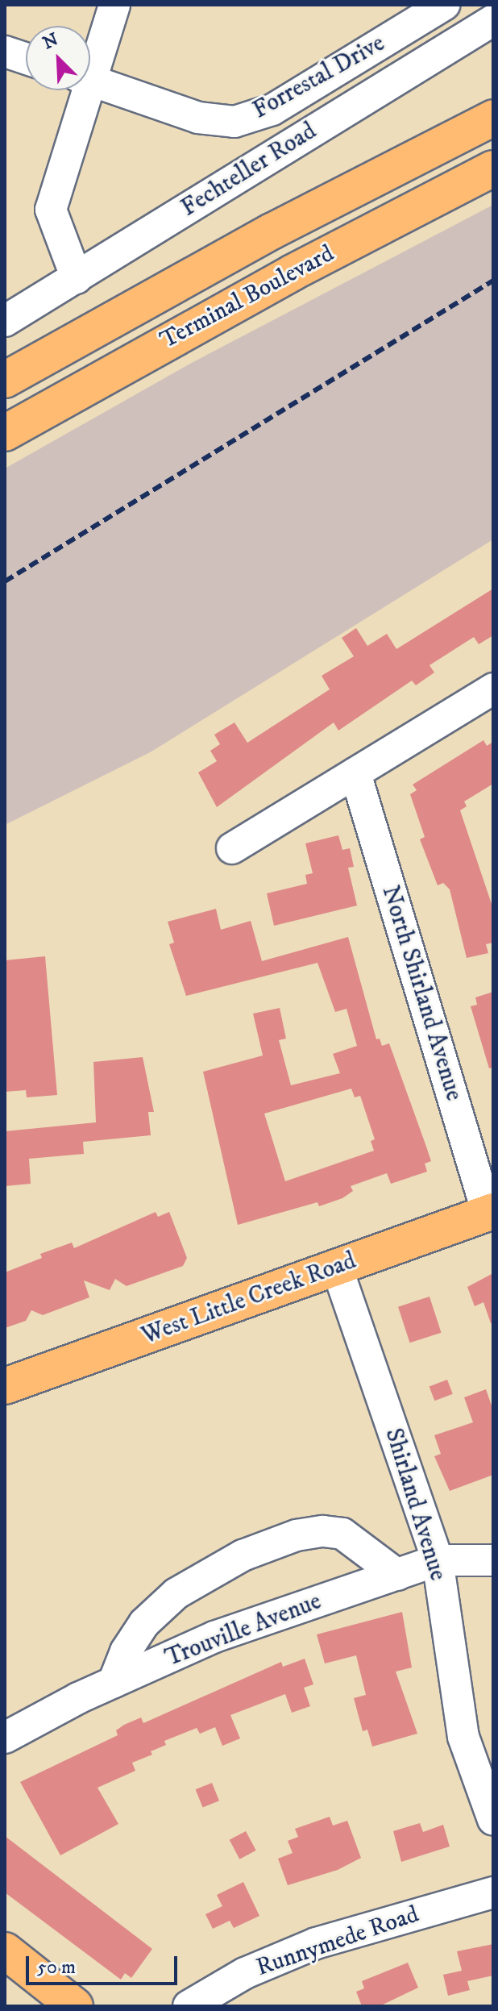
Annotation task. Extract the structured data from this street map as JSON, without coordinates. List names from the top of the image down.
{
  "streets": {
    "main road": ["Terminal Boulevard", "West Little Creek Road"],
    "street": [
      "Forrestal Drive",
      "Fechteller Road",
      "North Shirland Avenue",
      "Shirland Avenue",
      "Trouville Avenue",
      "Runnymede Road"
    ]
  },
  "crossings": [
    ["North Shirland Avenue", "West Little Creek Road"],
    ["West Little Creek Road", "Shirland Avenue"],
    ["Shirland Avenue", "Trouville Avenue"]
  ],
  "scale_bar": "50 m",
  "north": "top left"
}
